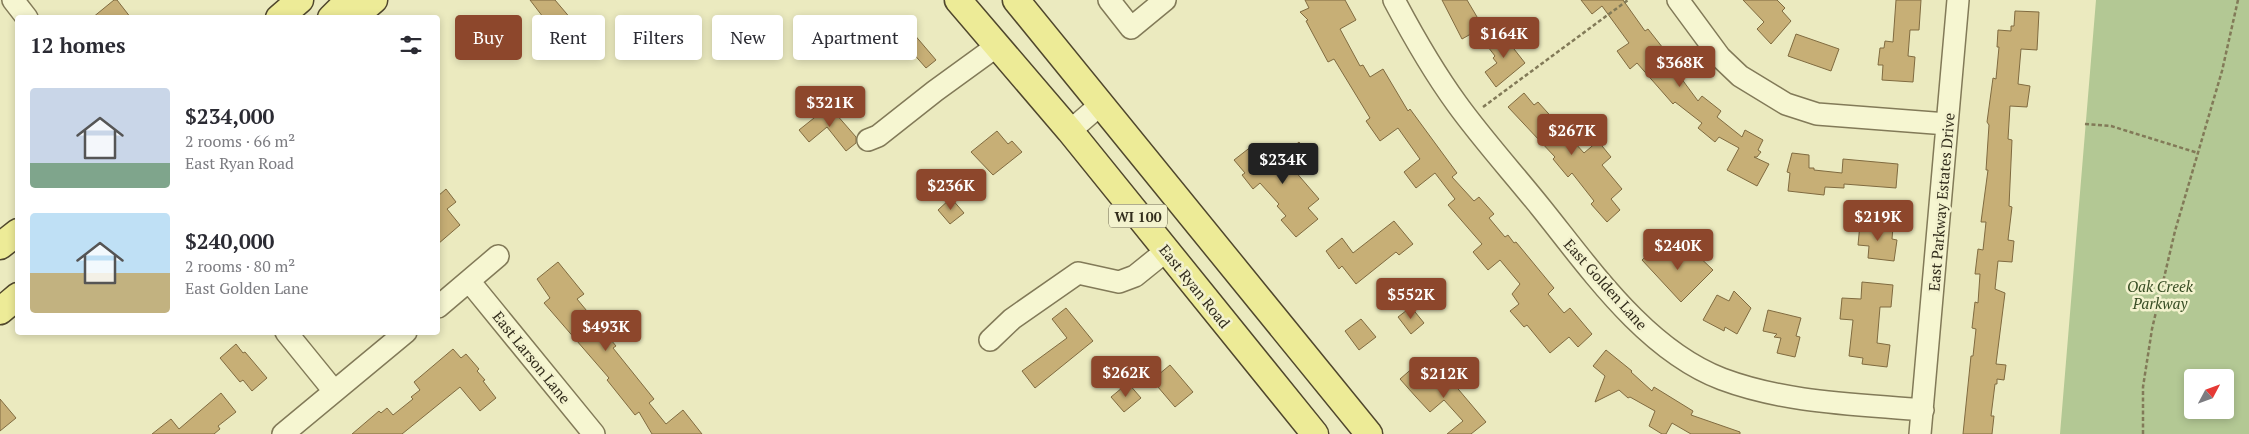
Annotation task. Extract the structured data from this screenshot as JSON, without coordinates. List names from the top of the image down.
{
  "streets": {
    "main road": ["WI 100", "East Ryan Road"],
    "street": ["East Parkway Estates Drive", "East Golden Lane", "East Larson Lane"]
  },
  "crossings": [
    ["East Parkway Estates Drive", "East Golden Lane"]
  ],
  "parks": ["Oak Creek Parkway"],
  "north": "top right",
  "page": {
    "chip": [
      "Buy",
      "Rent",
      "Filters",
      "New",
      "Apartment"
    ],
    "heading": "12 homes",
    "price": [
      "$164K",
      "$368K",
      "$321K",
      "$267K",
      "$234K",
      "$236K",
      "$219K",
      "$240K",
      "$552K",
      "$493K",
      "$262K",
      "$212K"
    ],
    "list": [
      {
        "name": "$234,000",
        "note": "2 rooms · 66 m² · East Ryan Road"
      },
      {
        "name": "$240,000",
        "note": "2 rooms · 80 m² · East Golden Lane"
      }
    ]
  }
}
